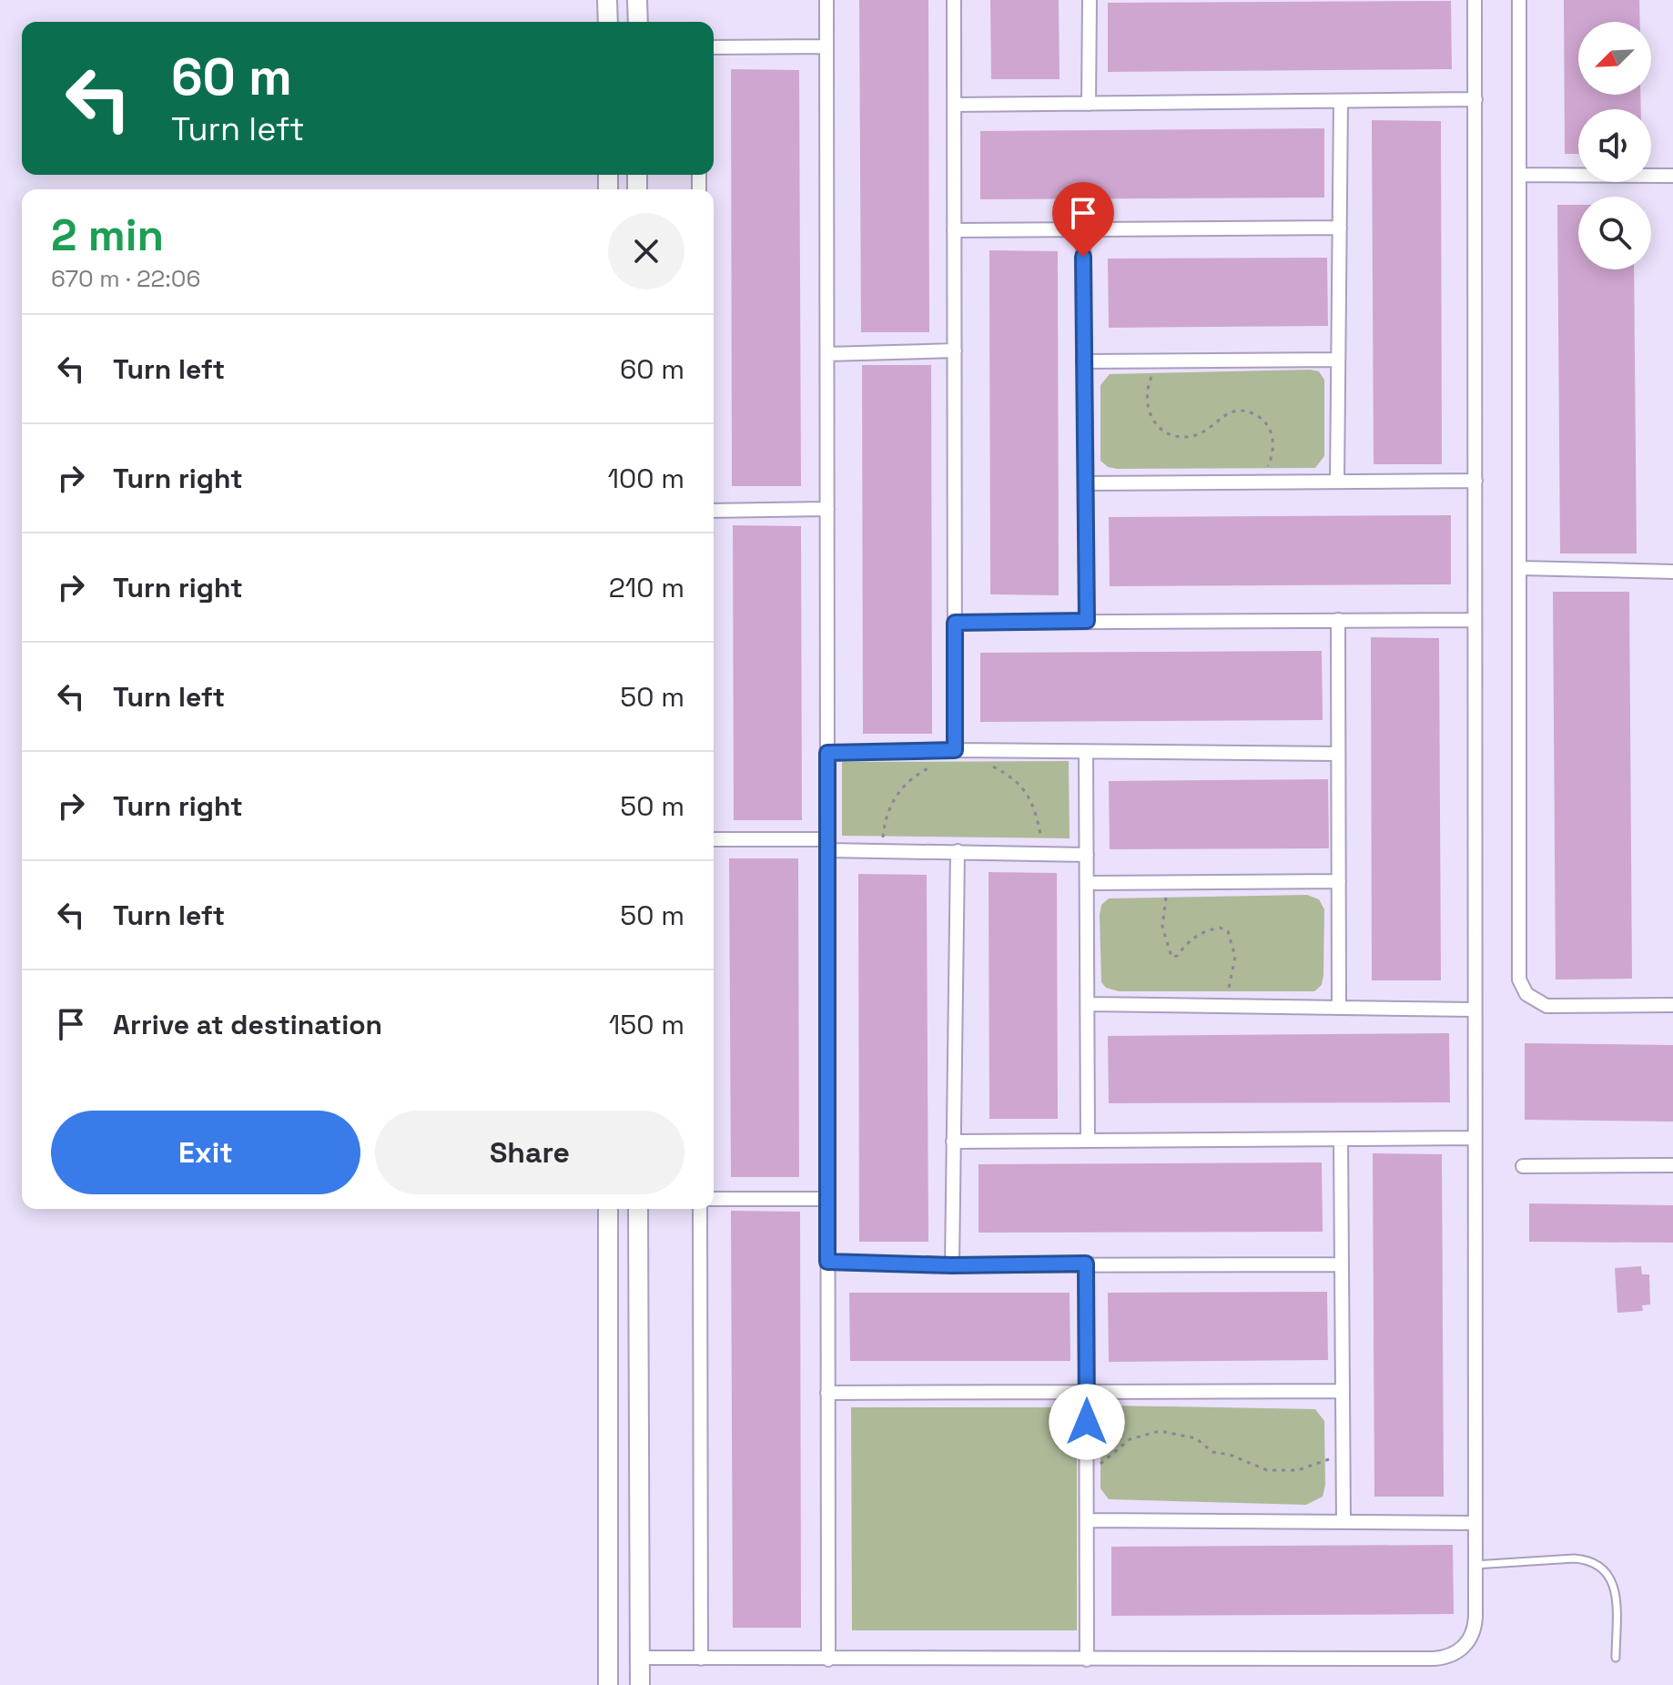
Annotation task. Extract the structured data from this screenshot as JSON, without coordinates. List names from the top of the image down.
{
  "north": "bottom left",
  "page": {
    "turn": ["60 m", "Turn left"],
    "heading": ["2 min", "670 m · 22:06"],
    "list": [
      {
        "name": "Turn left",
        "value": "60 m"
      },
      {
        "name": "Turn right",
        "value": "100 m"
      },
      {
        "name": "Turn right",
        "value": "210 m"
      },
      {
        "name": "Turn left",
        "value": "50 m"
      },
      {
        "name": "Turn right",
        "value": "50 m"
      },
      {
        "name": "Turn left",
        "value": "50 m"
      },
      {
        "name": "Arrive at destination",
        "value": "150 m"
      }
    ],
    "buttons": ["Exit", "Share"]
  }
}
